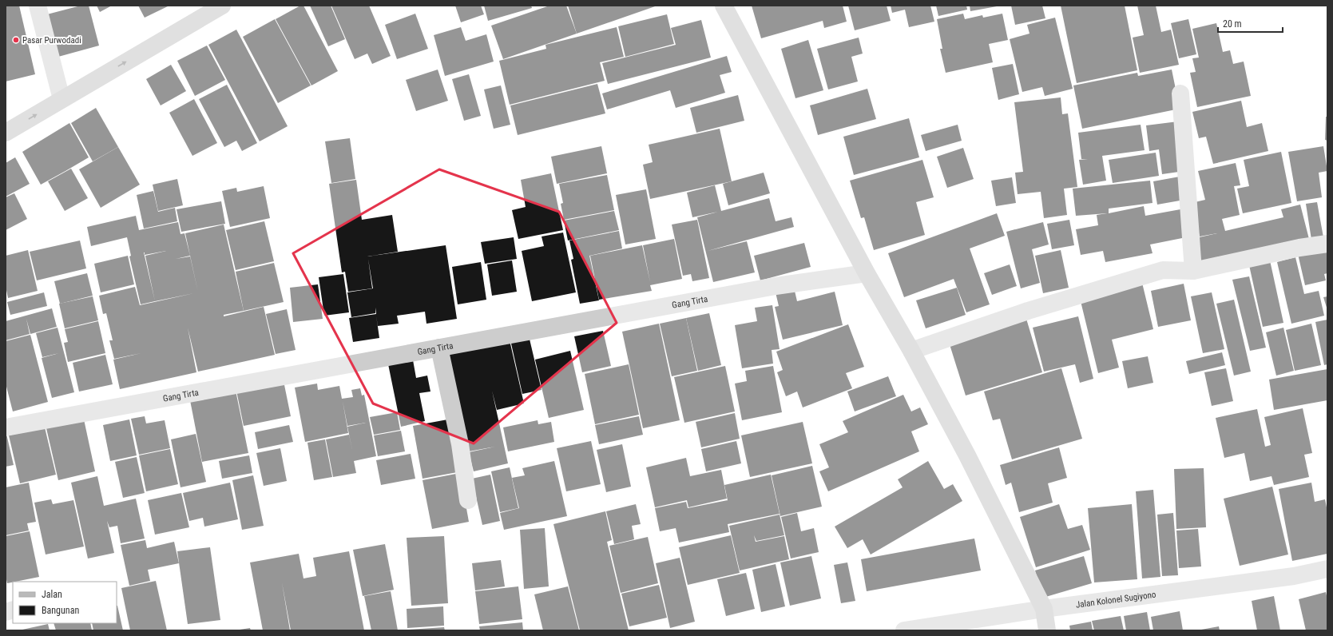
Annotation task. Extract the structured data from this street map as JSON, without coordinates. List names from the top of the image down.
{
  "streets": {
    "street": ["Gang Tirta", "Jalan Kolonel Sugiyono"]
  },
  "places": ["Pasar Purwodadi"],
  "legend": ["Jalan", "Bangunan"],
  "scale_bar": "20 m"
}
